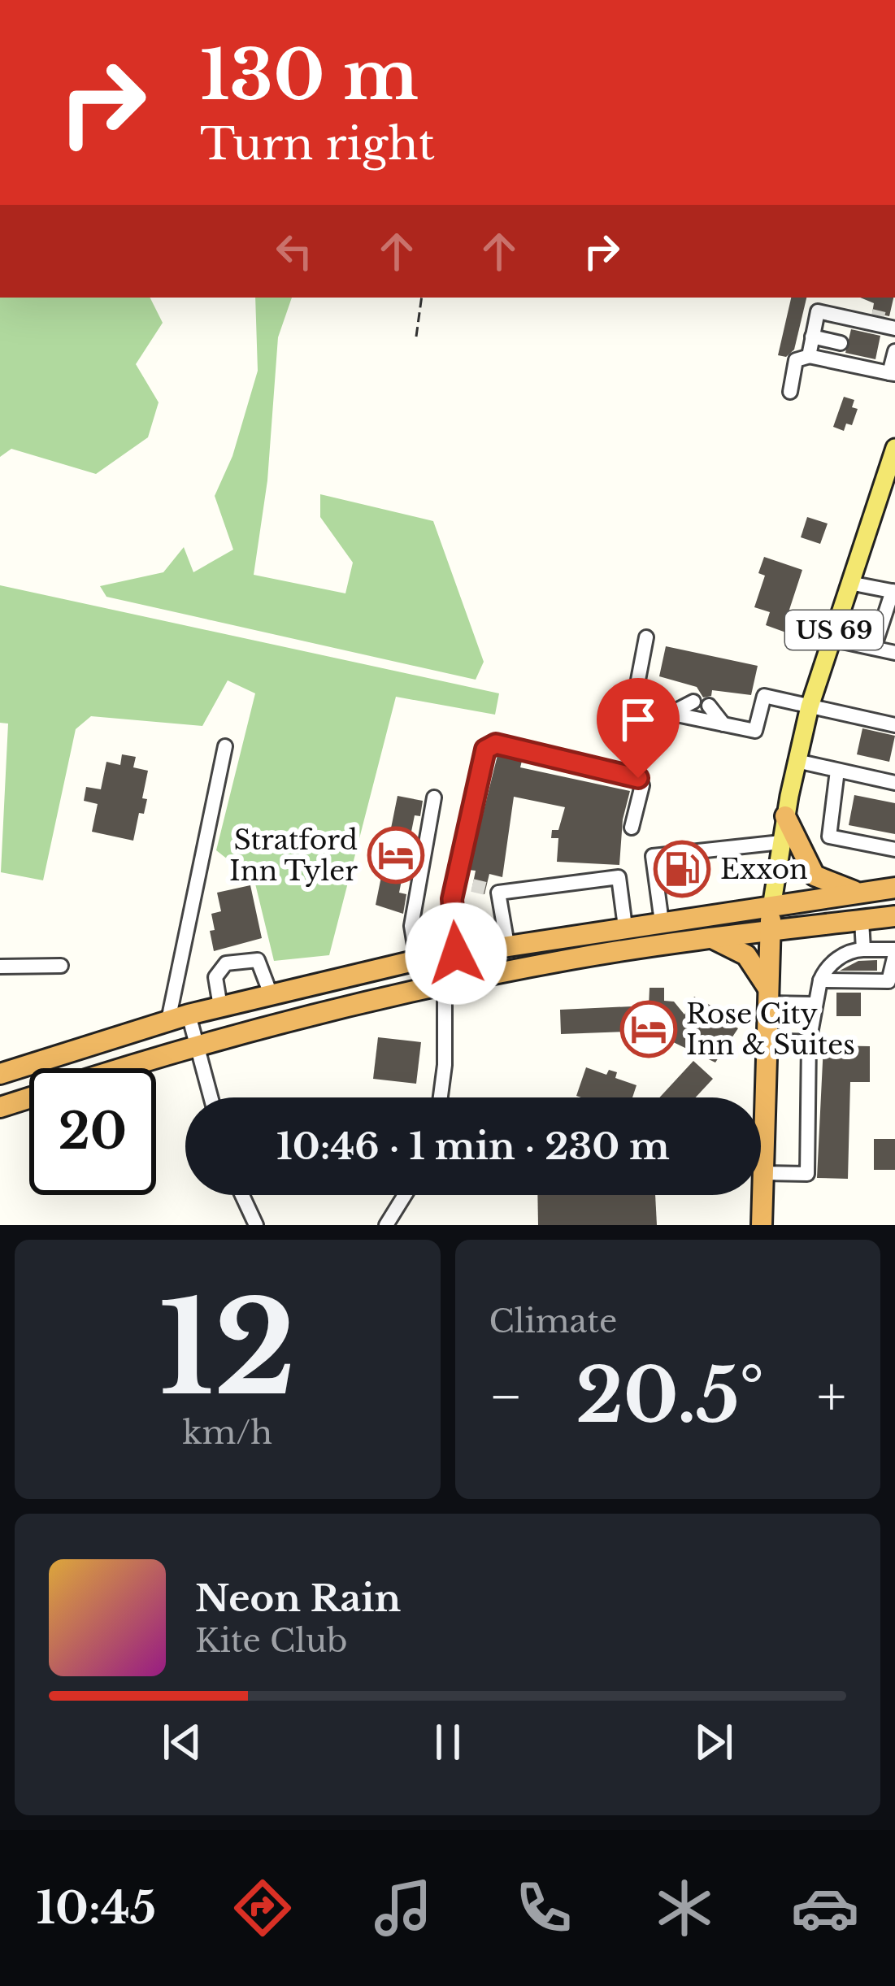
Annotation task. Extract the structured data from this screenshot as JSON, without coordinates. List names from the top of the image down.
{
  "streets": {
    "highway": ["US 69"]
  },
  "places": {
    "hotel": ["Stratford Inn Tyler", "Rose City Inn & Suites"],
    "fuel station": ["Exxon"]
  },
  "page": {
    "turn": ["130 m", "Turn right"],
    "limit": "20",
    "trip": "10:46 · 1 min · 230 m",
    "tile": [
      ["12", "km/h"],
      "Climate"
    ],
    "heat": ["−", "20.5°", "+"],
    "song": ["Neon Rain", "Kite Club"],
    "tabs": "10:45"
  }
}
